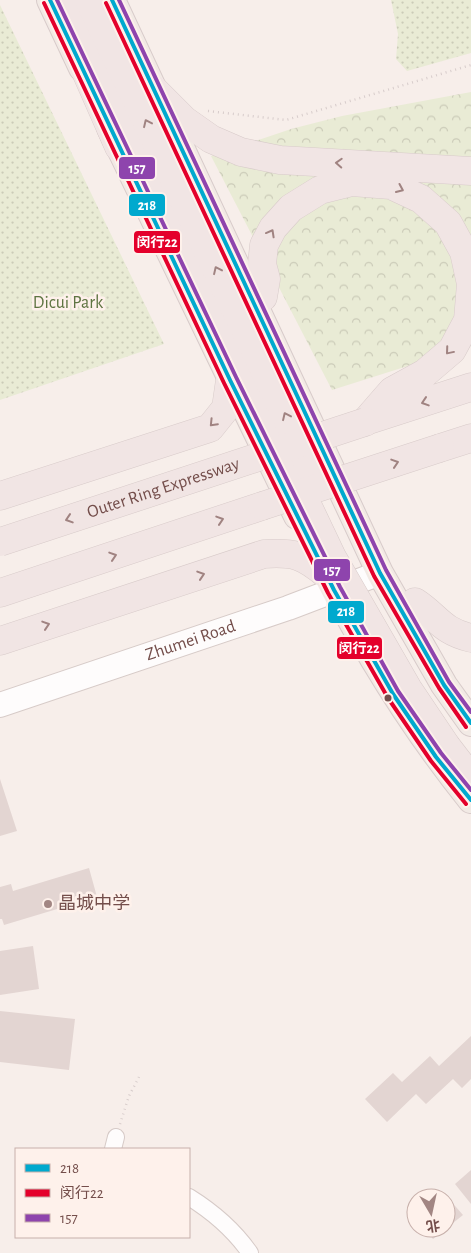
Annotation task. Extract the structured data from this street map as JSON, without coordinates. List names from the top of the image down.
{
  "streets": {
    "highway": ["Outer Ring Expressway"],
    "street": ["Zhumei Road"]
  },
  "parks": ["Dicui Park"],
  "places": ["晶城中学"],
  "lines": ["transit line 218", "transit line 157", "transit line 闵行22"],
  "legend": ["218", "闵行22", "157"],
  "north": "bottom"
}
